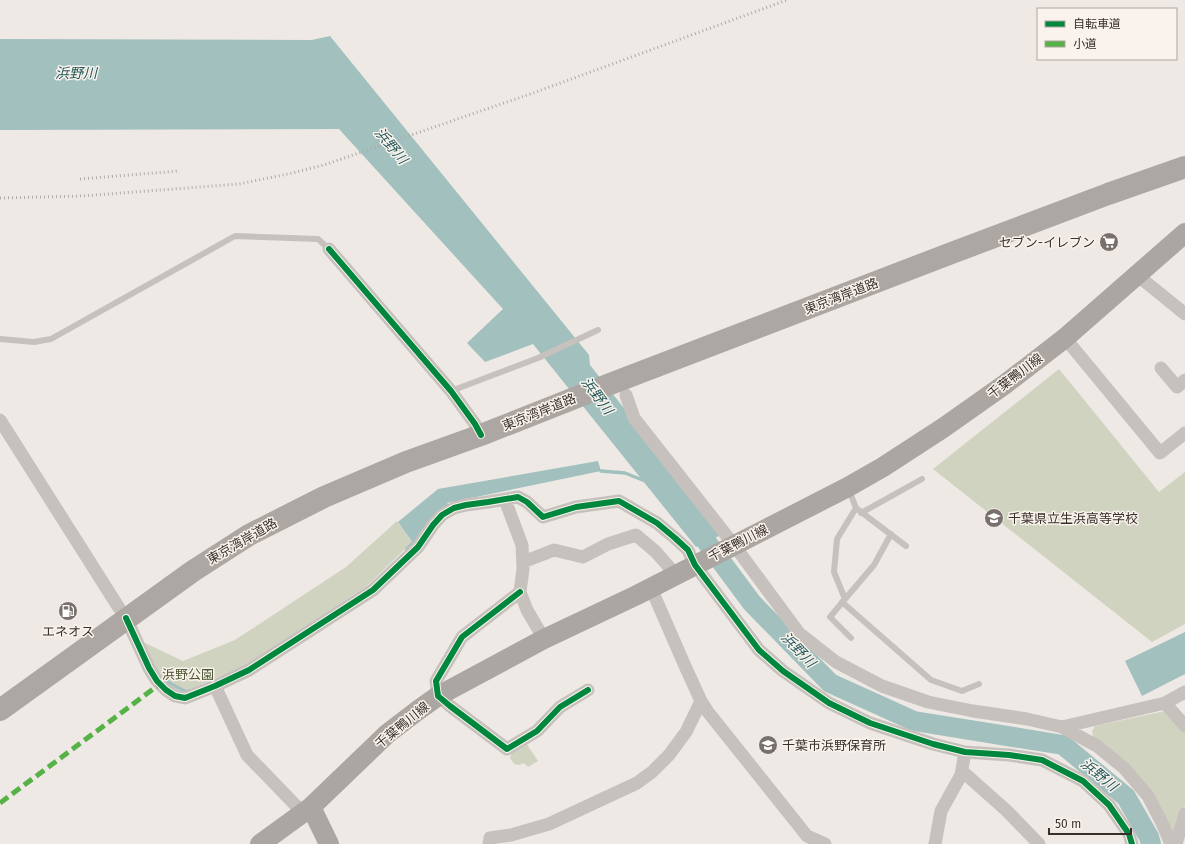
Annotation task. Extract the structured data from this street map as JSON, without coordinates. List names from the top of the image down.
{
  "streets": {
    "highway": ["東京湾岸道路"],
    "main road": ["千葉鴨川線"]
  },
  "water": ["浜野川"],
  "parks": ["浜野公園"],
  "places": {
    "supermarket": ["セブン-イレブン"],
    "school or university": ["千葉県立生浜高等学校", "千葉市浜野保育所"],
    "fuel station": ["エネオス"]
  },
  "legend": ["自転車道", "小道"],
  "scale_bar": "50 m"
}
